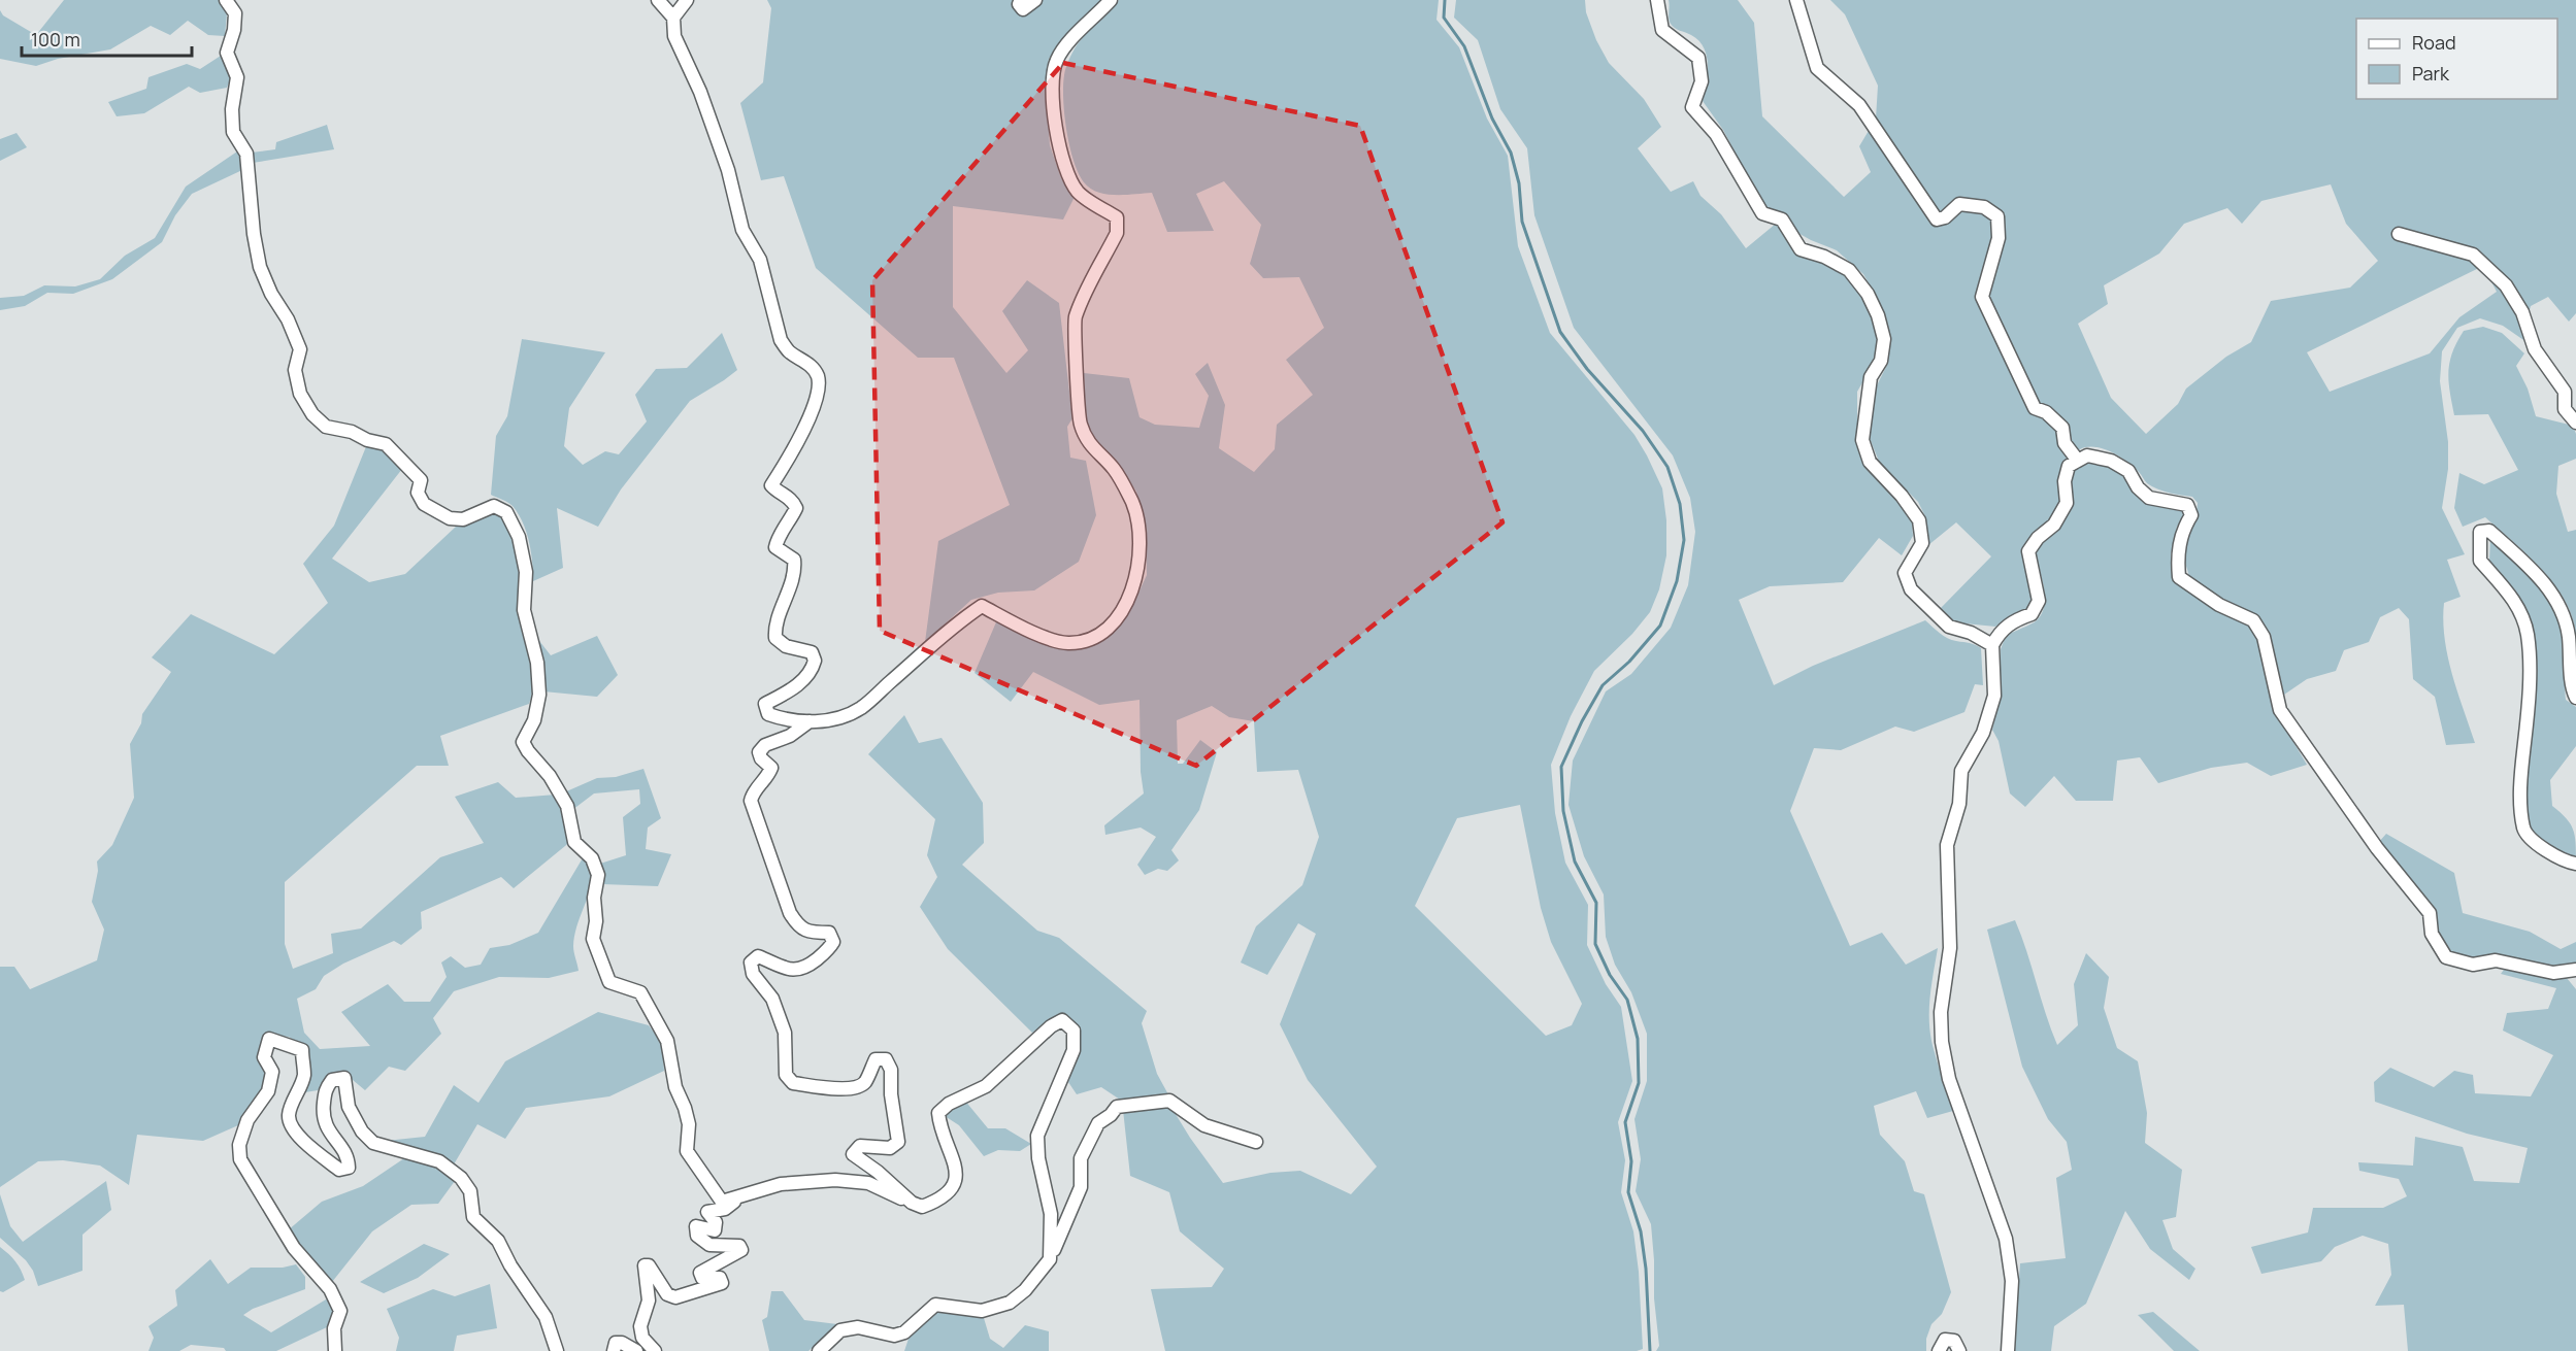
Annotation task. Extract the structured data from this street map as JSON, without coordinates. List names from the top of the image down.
{
  "legend": ["Road", "Park"],
  "scale_bar": "100 m"
}
